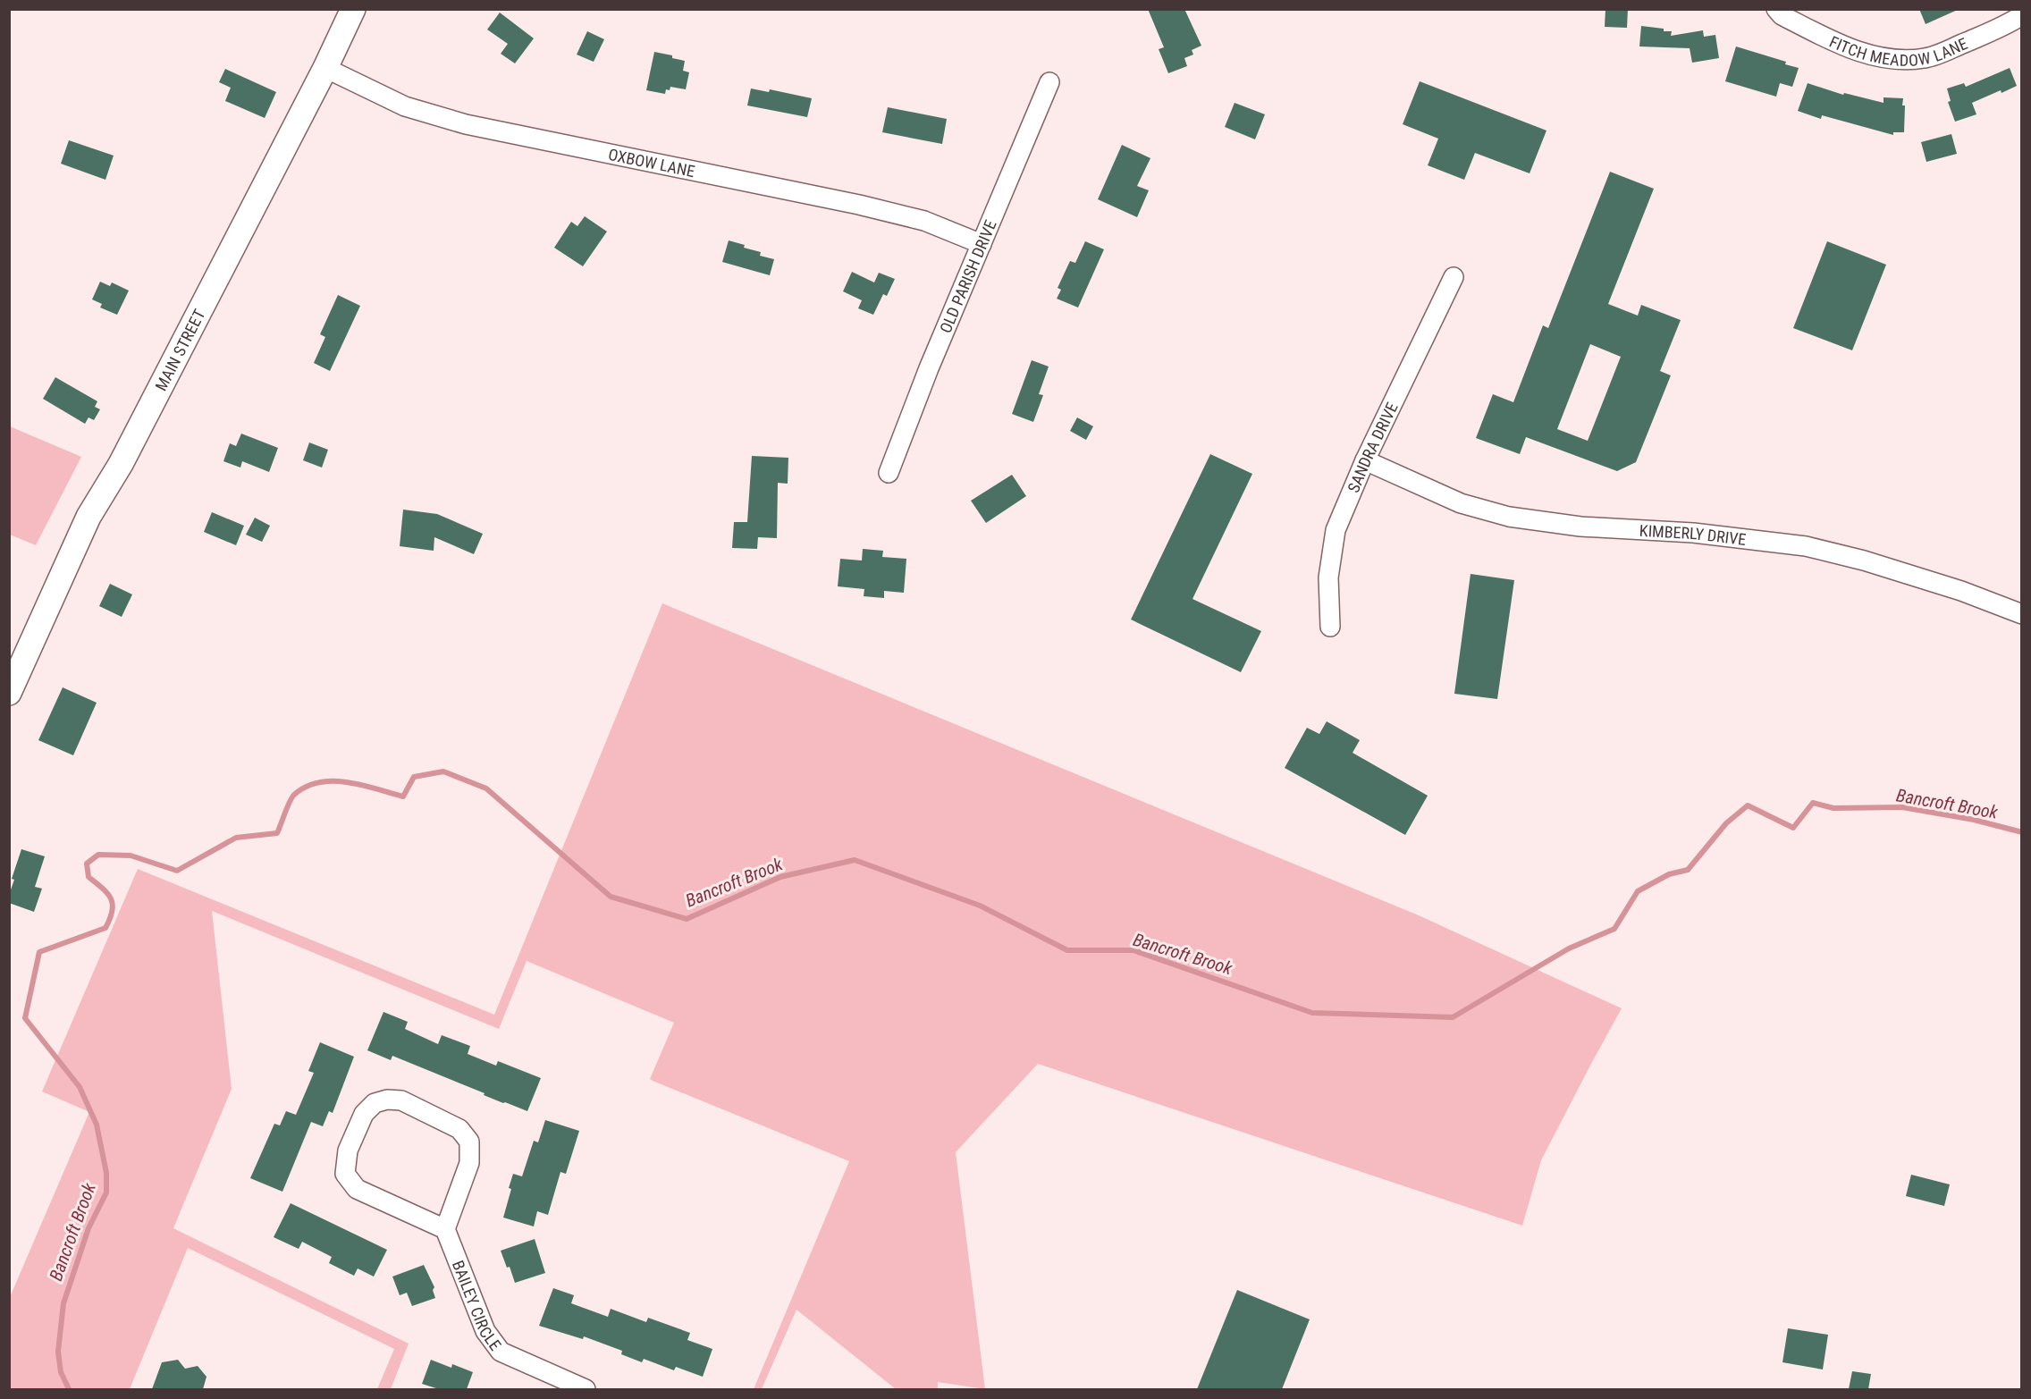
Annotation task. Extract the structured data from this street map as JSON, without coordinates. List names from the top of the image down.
{
  "streets": {
    "street": [
      "FITCH MEADOW LANE",
      "OXBOW LANE",
      "OLD PARISH DRIVE",
      "MAIN STREET",
      "SANDRA DRIVE",
      "KIMBERLY DRIVE",
      "BAILEY CIRCLE"
    ]
  },
  "crossings": [
    ["OXBOW LANE", "OLD PARISH DRIVE"],
    ["OXBOW LANE", "MAIN STREET"],
    ["SANDRA DRIVE", "KIMBERLY DRIVE"]
  ],
  "water": ["Bancroft Brook"]
}
